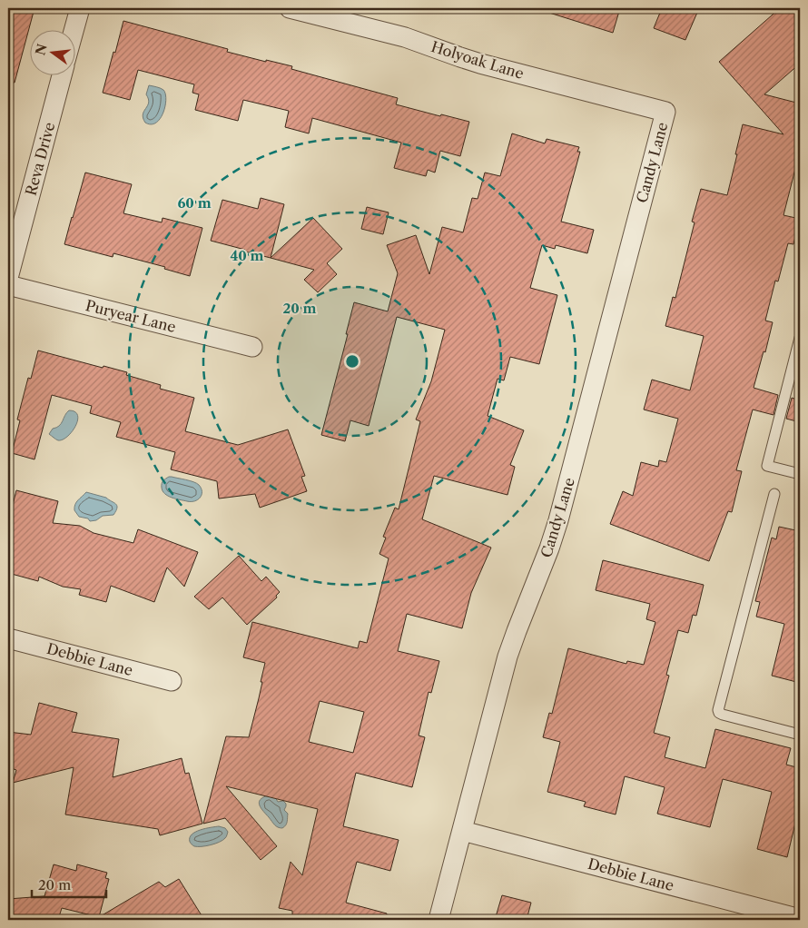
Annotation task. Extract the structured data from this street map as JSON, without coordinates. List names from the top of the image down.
{
  "streets": {
    "street": [
      "Holyoak Lane",
      "Reva Drive",
      "Candy Lane",
      "Puryear Lane",
      "Debbie Lane"
    ]
  },
  "crossings": [
    ["Holyoak Lane", "Candy Lane"],
    ["Candy Lane", "Debbie Lane"]
  ],
  "scale_bar": "20 m",
  "north": "left",
  "rings": ["60 m", "40 m", "20 m"]
}
